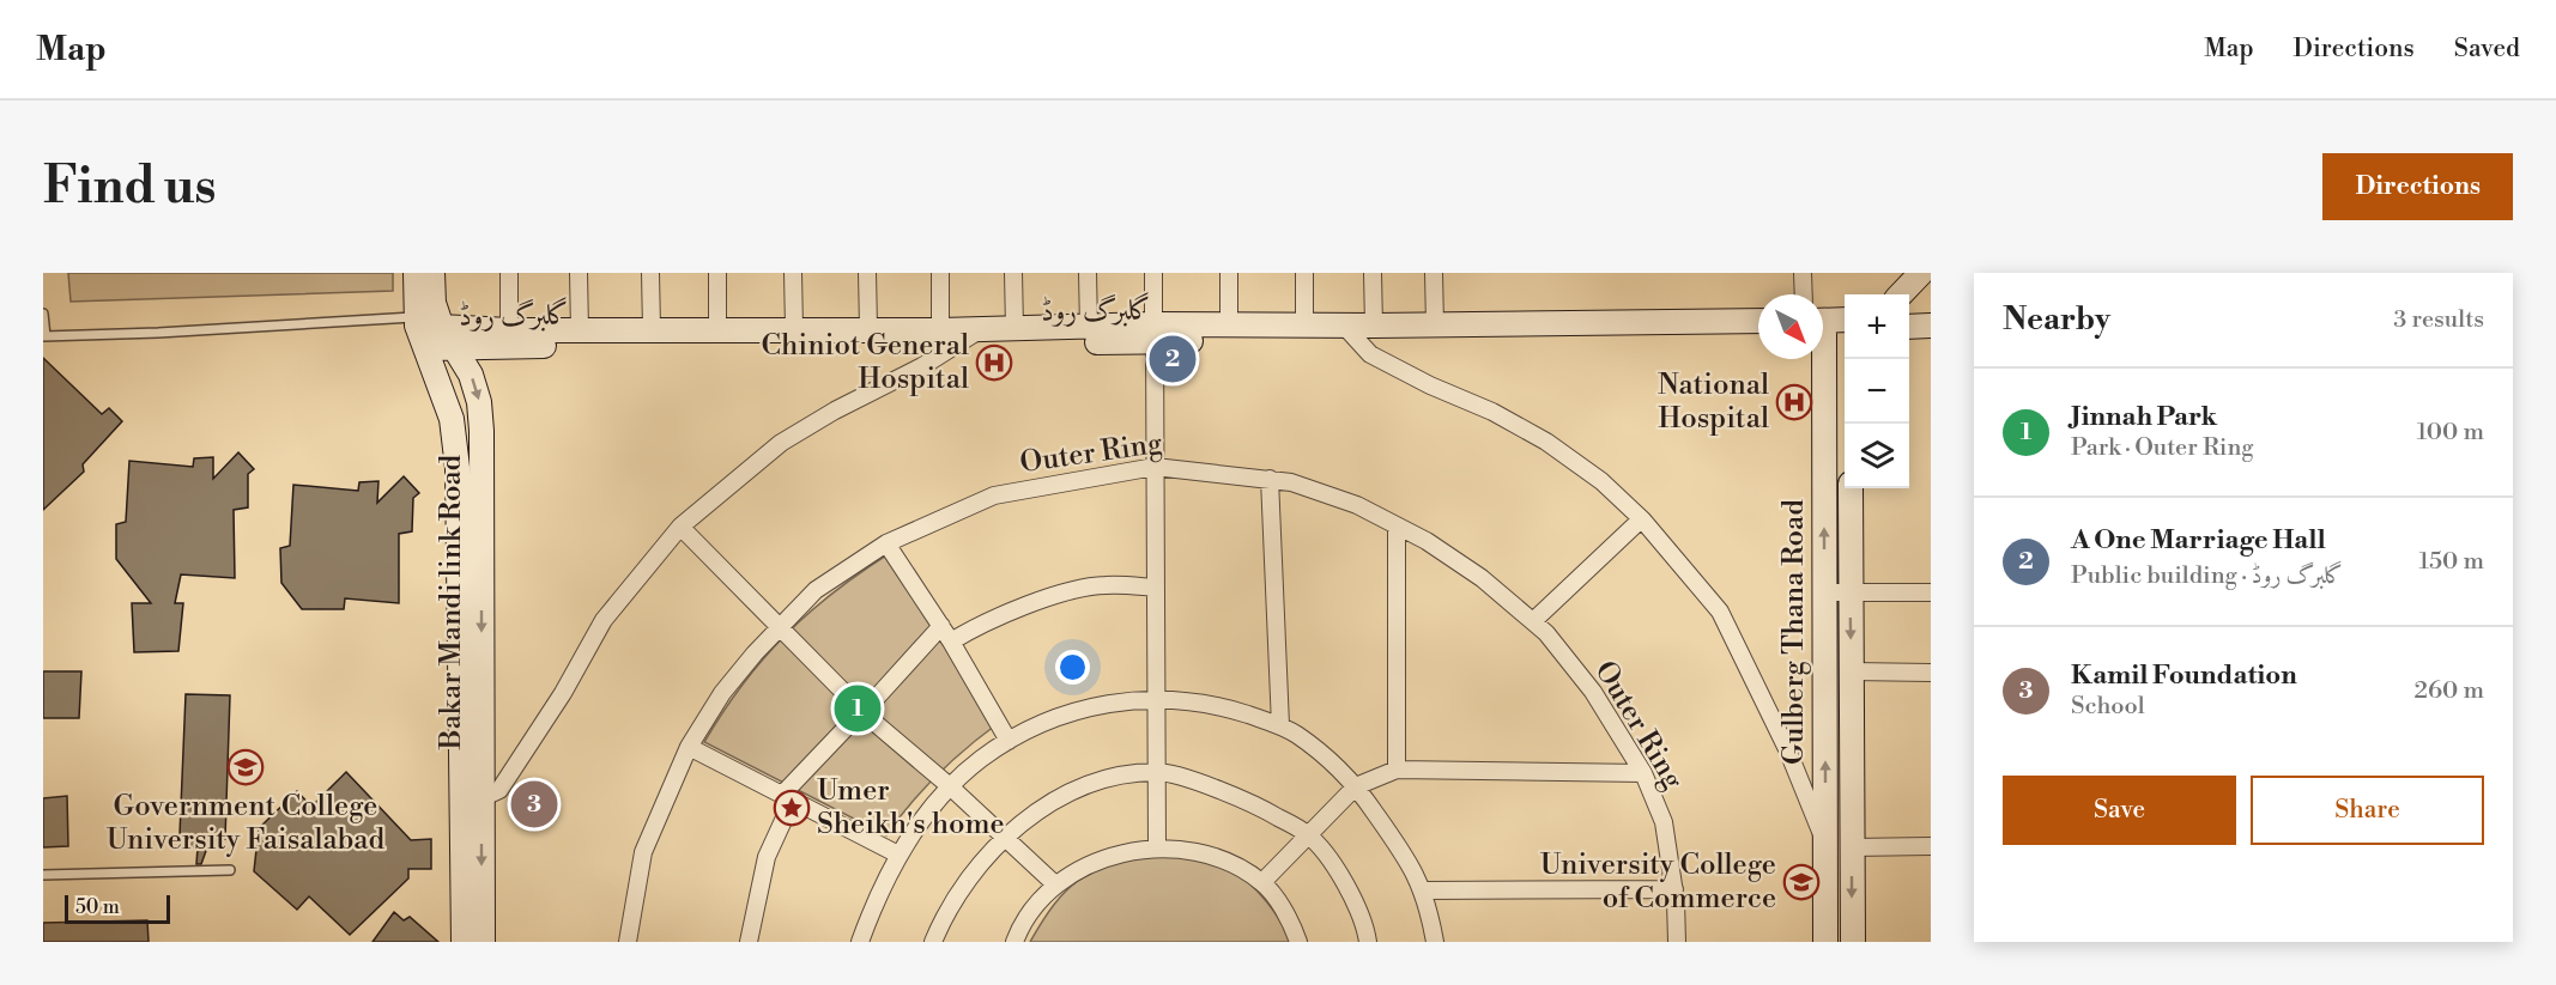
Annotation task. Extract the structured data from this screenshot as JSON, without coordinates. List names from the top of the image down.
{
  "streets": {
    "main road": ["گلبرگ روڈ", "Bakar Mandi link Road", "Gulberg Thana Road"],
    "street": ["Outer Ring"]
  },
  "crossings": [
    ["گلبرگ روڈ", "Bakar Mandi link Road"]
  ],
  "places": {
    "hospital": ["Chiniot General Hospital", "National Hospital"],
    "school or university": ["Government College University Faisalabad", "University College of Commerce"],
    "place": ["Umer Sheikh's home"]
  },
  "scale_bar": "50 m",
  "north": "bottom right",
  "page": {
    "header": "Map",
    "nav": ["Map", "Directions", "Saved"],
    "buttons": [
      "Directions",
      ["Save", "Share"]
    ],
    "title": "Find us",
    "heading": ["Nearby", "3 results"],
    "map_buttons": ["+", "−"],
    "pins": ["2", "1", "3"],
    "list": [
      {
        "mark": "1",
        "name": "Jinnah Park",
        "note": "Park · Outer Ring",
        "value": "100 m"
      },
      {
        "mark": "2",
        "name": "A One Marriage Hall",
        "note": "Public building · گلبرگ روڈ",
        "value": "150 m"
      },
      {
        "mark": "3",
        "name": "Kamil Foundation",
        "note": "School",
        "value": "260 m"
      }
    ],
    "scale": "50 m"
  }
}
